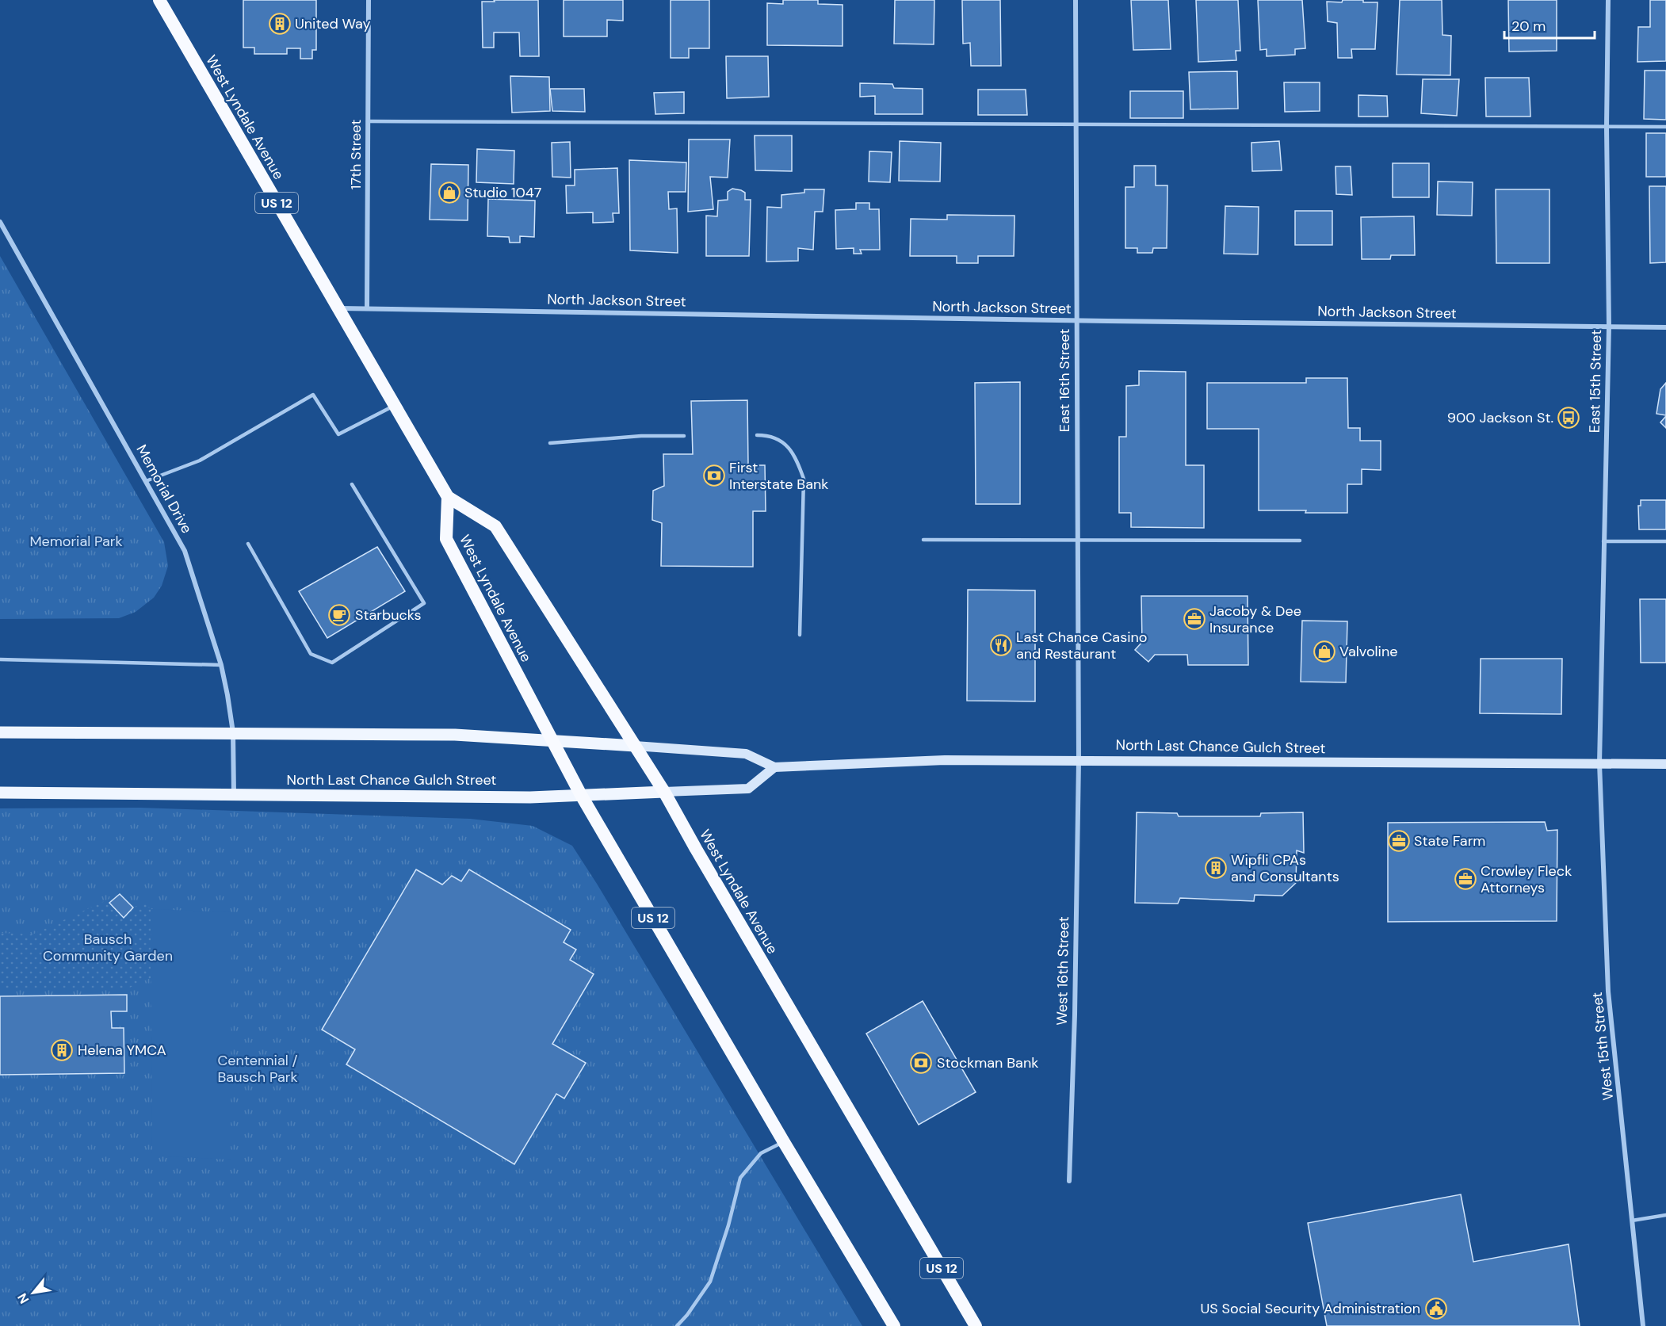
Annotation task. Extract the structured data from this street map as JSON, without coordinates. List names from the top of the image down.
{
  "streets": {
    "highway": ["West Lyndale Avenue", "US 12"],
    "main road": ["North Last Chance Gulch Street"],
    "street": [
      "17th Street",
      "North Jackson Street",
      "East 16th Street",
      "East 15th Street",
      "Memorial Drive",
      "West 16th Street",
      "West 15th Street"
    ]
  },
  "crossings": [
    ["West Lyndale Avenue", "North Jackson Street"],
    ["West Lyndale Avenue", "North Last Chance Gulch Street"],
    ["17th Street", "North Jackson Street"],
    ["North Jackson Street", "East 16th Street"],
    ["North Jackson Street", "East 15th Street"],
    ["East 16th Street", "North Last Chance Gulch Street"],
    ["East 16th Street", "West 16th Street"],
    ["East 15th Street", "North Last Chance Gulch Street"],
    ["East 15th Street", "West 15th Street"],
    ["Memorial Drive", "North Last Chance Gulch Street"],
    ["North Last Chance Gulch Street", "West 16th Street"],
    ["North Last Chance Gulch Street", "West 15th Street"]
  ],
  "parks": ["Memorial Park", "Bausch Community Garden", "Centennial / Bausch Park"],
  "places": {
    "building": ["United Way", "Wipfli CPAs and Consultants", "Helena YMCA"],
    "shop": ["Studio 1047", "Valvoline"],
    "bus stop": ["900 Jackson St."],
    "bank": ["First Interstate Bank", "Stockman Bank"],
    "cafe": ["Starbucks"],
    "office": ["Jacoby & Dee Insurance", "State Farm", "Crowley Fleck Attorneys"],
    "restaurant": ["Last Chance Casino and Restaurant"],
    "public building": ["US Social Security Administration"]
  },
  "scale_bar": "20 m",
  "north": "bottom left"
}
